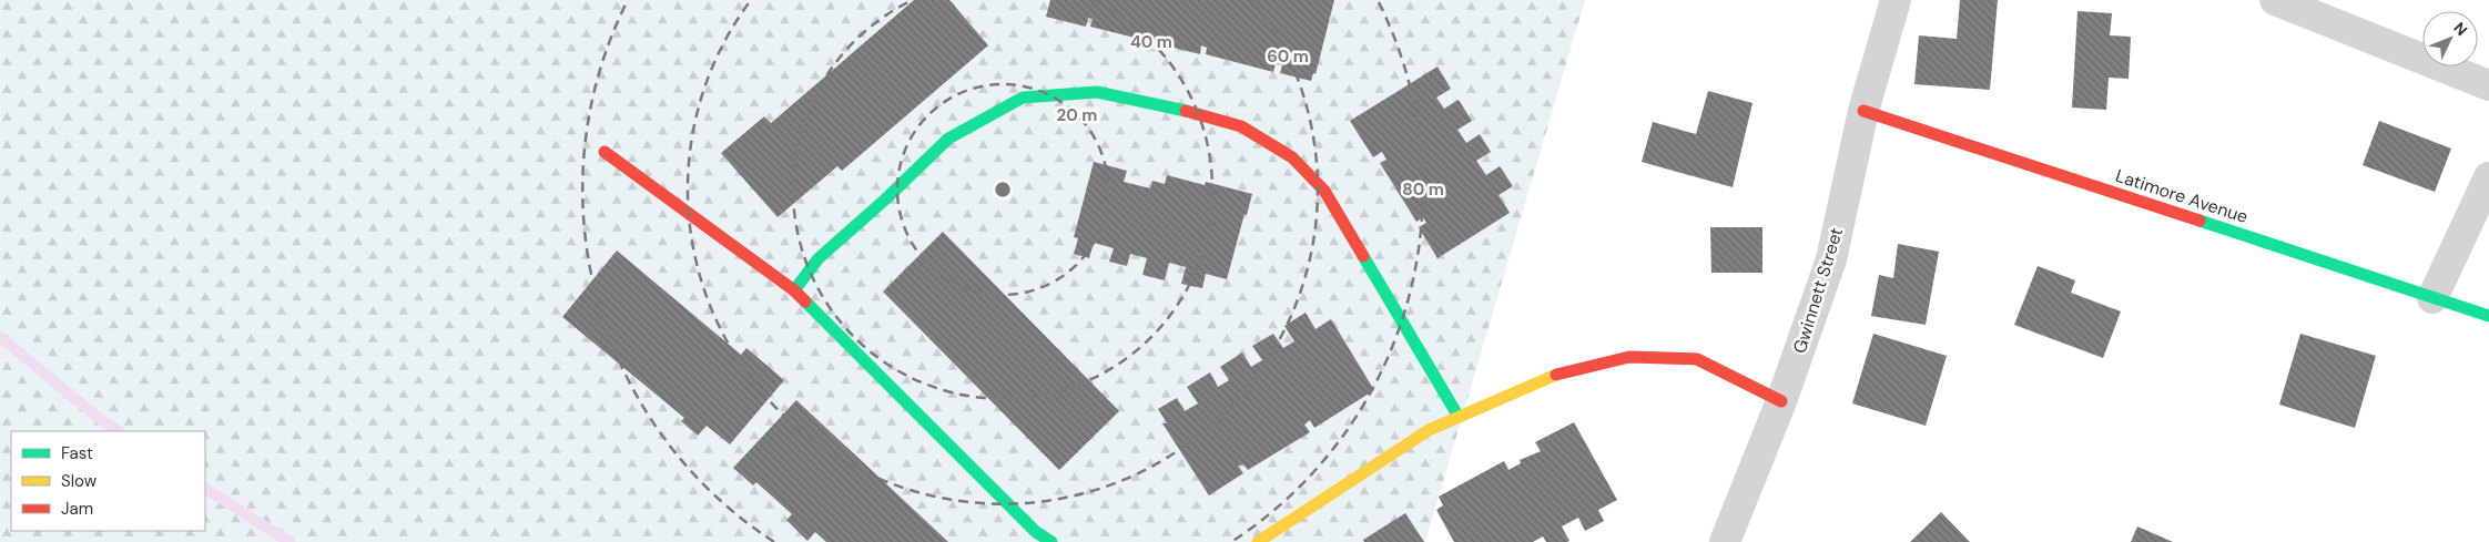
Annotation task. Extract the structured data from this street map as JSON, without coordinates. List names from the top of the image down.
{
  "streets": {
    "street": ["Latimore Avenue", "Gwinnett Street"]
  },
  "crossings": [
    ["Latimore Avenue", "Gwinnett Street"]
  ],
  "legend": ["Fast", "Slow", "Jam"],
  "north": "top right",
  "rings": [
    "40 m",
    "60 m",
    "20 m",
    "80 m"
  ]
}
